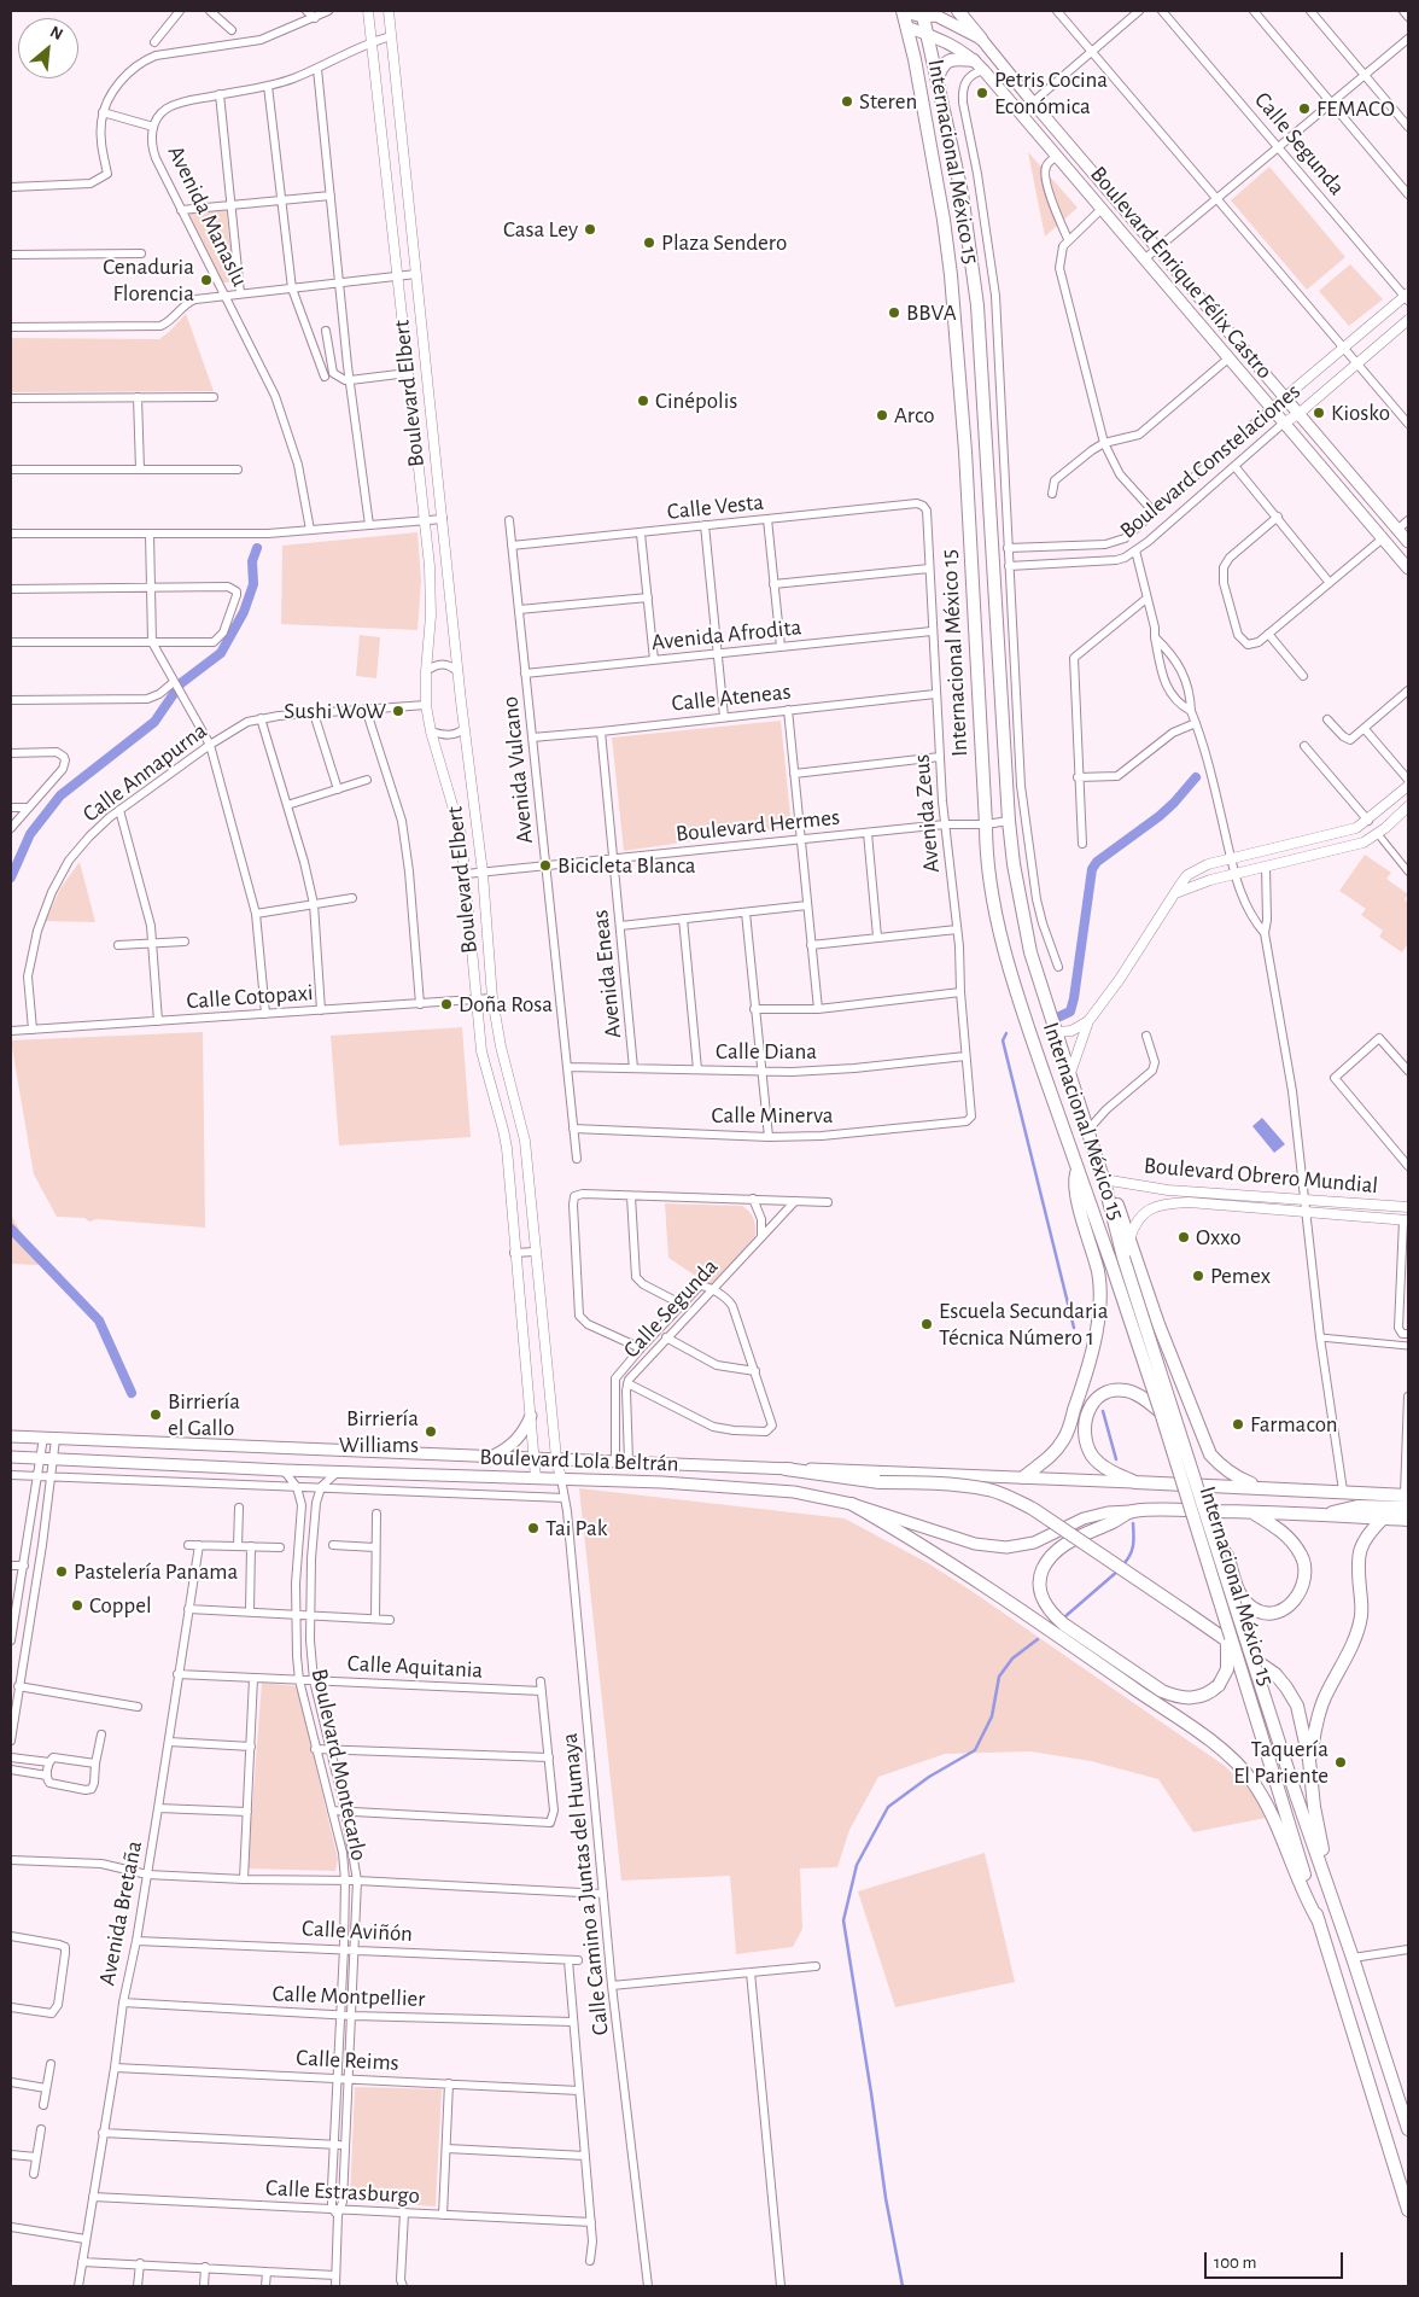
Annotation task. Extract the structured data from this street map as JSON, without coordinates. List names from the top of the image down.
{
  "streets": {
    "main road": ["Internacional México 15", "Boulevard Enrique Félix Castro", "Boulevard Lola Beltrán"],
    "street": [
      "Calle Segunda",
      "Avenida Manaslu",
      "Boulevard Elbert",
      "Boulevard Constelaciones",
      "Calle Vesta",
      "Avenida Afrodita",
      "Calle Ateneas",
      "Avenida Vulcano",
      "Calle Annapurna",
      "Avenida Zeus",
      "Boulevard Hermes",
      "Avenida Eneas",
      "Calle Cotopaxi",
      "Calle Diana",
      "Calle Minerva",
      "Boulevard Obrero Mundial",
      "Calle Aquitania",
      "Boulevard Montecarlo",
      "Calle Camino a Juntas del Humaya",
      "Avenida Bretaña",
      "Calle Aviñón",
      "Calle Montpellier",
      "Calle Reims",
      "Calle Estrasburgo"
    ]
  },
  "crossings": [
    ["Calle Segunda", "Boulevard Constelaciones"],
    ["Calle Segunda", "Boulevard Lola Beltrán"],
    ["Internacional México 15", "Boulevard Enrique Félix Castro"],
    ["Internacional México 15", "Boulevard Hermes"],
    ["Avenida Manaslu", "Boulevard Elbert"],
    ["Boulevard Enrique Félix Castro", "Boulevard Constelaciones"],
    ["Boulevard Elbert", "Calle Annapurna"],
    ["Boulevard Elbert", "Boulevard Hermes"],
    ["Boulevard Elbert", "Calle Cotopaxi"],
    ["Boulevard Elbert", "Boulevard Lola Beltrán"],
    ["Boulevard Elbert", "Calle Camino a Juntas del Humaya"],
    ["Calle Vesta", "Avenida Vulcano"],
    ["Calle Vesta", "Avenida Zeus"],
    ["Avenida Afrodita", "Avenida Vulcano"],
    ["Avenida Afrodita", "Avenida Zeus"],
    ["Calle Ateneas", "Avenida Vulcano"],
    ["Calle Ateneas", "Avenida Zeus"],
    ["Calle Ateneas", "Avenida Eneas"],
    ["Avenida Vulcano", "Boulevard Hermes"],
    ["Avenida Vulcano", "Calle Diana"],
    ["Avenida Vulcano", "Calle Minerva"],
    ["Calle Annapurna", "Calle Cotopaxi"],
    ["Avenida Zeus", "Boulevard Hermes"],
    ["Avenida Zeus", "Calle Diana"],
    ["Avenida Zeus", "Calle Minerva"],
    ["Boulevard Hermes", "Avenida Eneas"],
    ["Avenida Eneas", "Calle Diana"],
    ["Boulevard Lola Beltrán", "Calle Camino a Juntas del Humaya"],
    ["Calle Aquitania", "Boulevard Montecarlo"],
    ["Calle Aquitania", "Avenida Bretaña"],
    ["Boulevard Montecarlo", "Calle Aviñón"],
    ["Boulevard Montecarlo", "Calle Montpellier"],
    ["Boulevard Montecarlo", "Calle Reims"],
    ["Boulevard Montecarlo", "Calle Estrasburgo"],
    ["Avenida Bretaña", "Calle Aviñón"],
    ["Avenida Bretaña", "Calle Montpellier"],
    ["Avenida Bretaña", "Calle Reims"],
    ["Avenida Bretaña", "Calle Estrasburgo"]
  ],
  "places": [
    "Petris Cocina Económica",
    "Steren",
    "FEMACO",
    "Casa Ley",
    "Plaza Sendero",
    "Cenaduria Florencia",
    "BBVA",
    "Cinépolis",
    "Kiosko",
    "Arco",
    "Sushi WoW",
    "Bicicleta Blanca",
    "Doña Rosa",
    "Oxxo",
    "Pemex",
    "Escuela Secundaria Técnica Número 1",
    "Birriería el Gallo",
    "Farmacon",
    "Birriería Williams",
    "Tai Pak",
    "Pastelería Panama",
    "Coppel",
    "Taquería El Pariente"
  ],
  "scale_bar": "100 m",
  "north": "top right"
}
